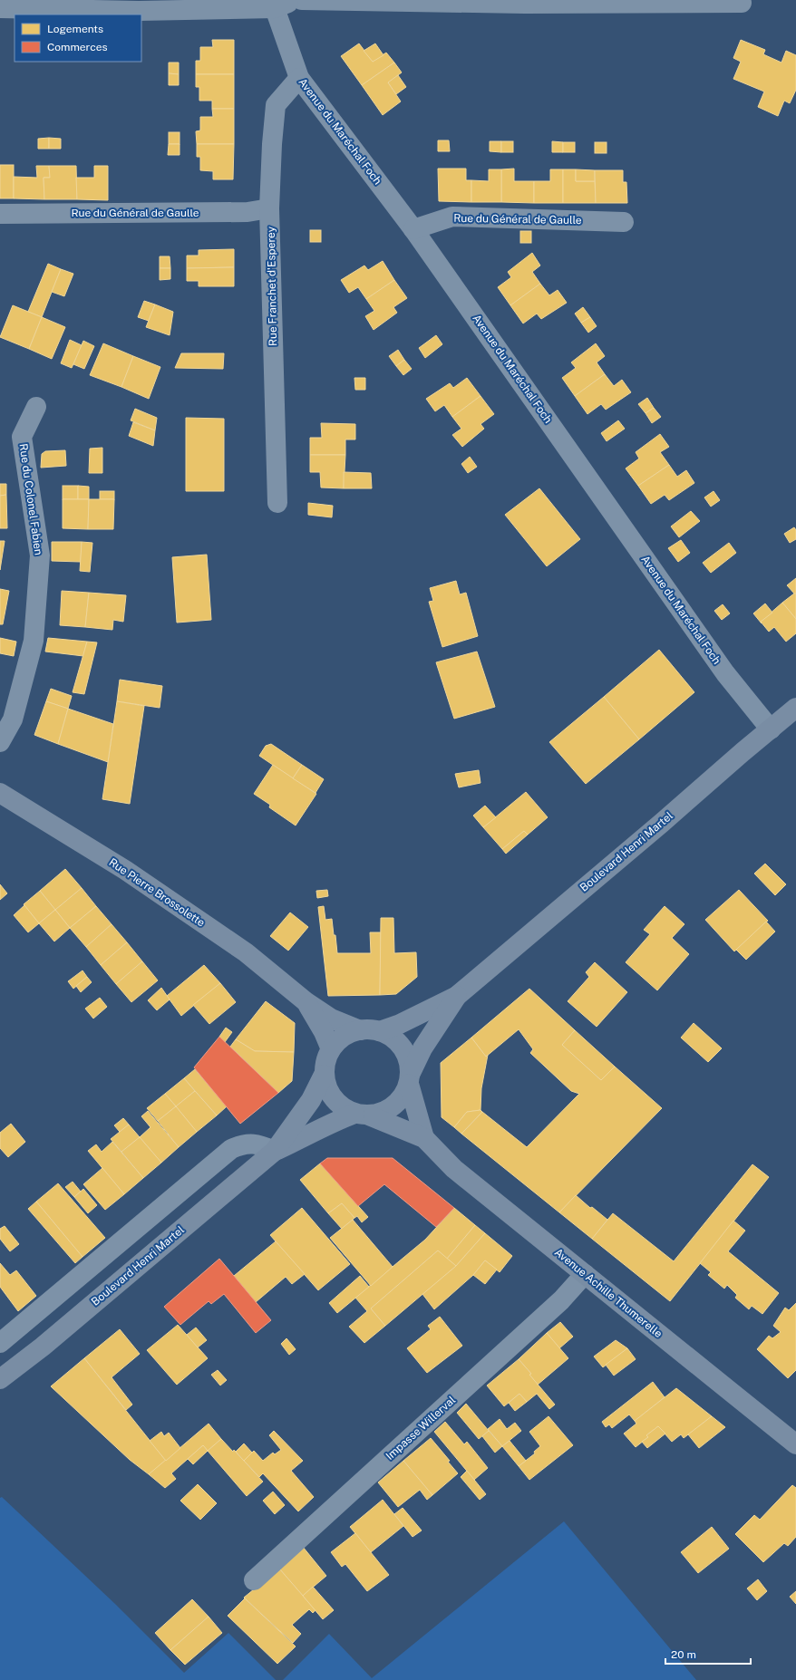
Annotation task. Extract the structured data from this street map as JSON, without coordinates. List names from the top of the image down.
{
  "streets": {
    "main road": ["Boulevard Henri Martel", "Rue Pierre Brossolette", "Avenue Achille Thumerelle"],
    "street": [
      "Avenue du Maréchal Foch",
      "Rue du Général de Gaulle",
      "Rue Franchet d'Esperey",
      "Rue du Colonel Fabien",
      "Impasse Willerval"
    ]
  },
  "crossings": [
    ["Avenue du Maréchal Foch", "Rue du Général de Gaulle"],
    ["Avenue du Maréchal Foch", "Rue Franchet d'Esperey"],
    ["Avenue du Maréchal Foch", "Boulevard Henri Martel"],
    ["Rue du Général de Gaulle", "Rue Franchet d'Esperey"],
    ["Boulevard Henri Martel", "Rue Pierre Brossolette"],
    ["Boulevard Henri Martel", "Avenue Achille Thumerelle"],
    ["Rue Pierre Brossolette", "Avenue Achille Thumerelle"],
    ["Avenue Achille Thumerelle", "Impasse Willerval"]
  ],
  "legend": ["Logements", "Commerces"],
  "scale_bar": "20 m"
}
